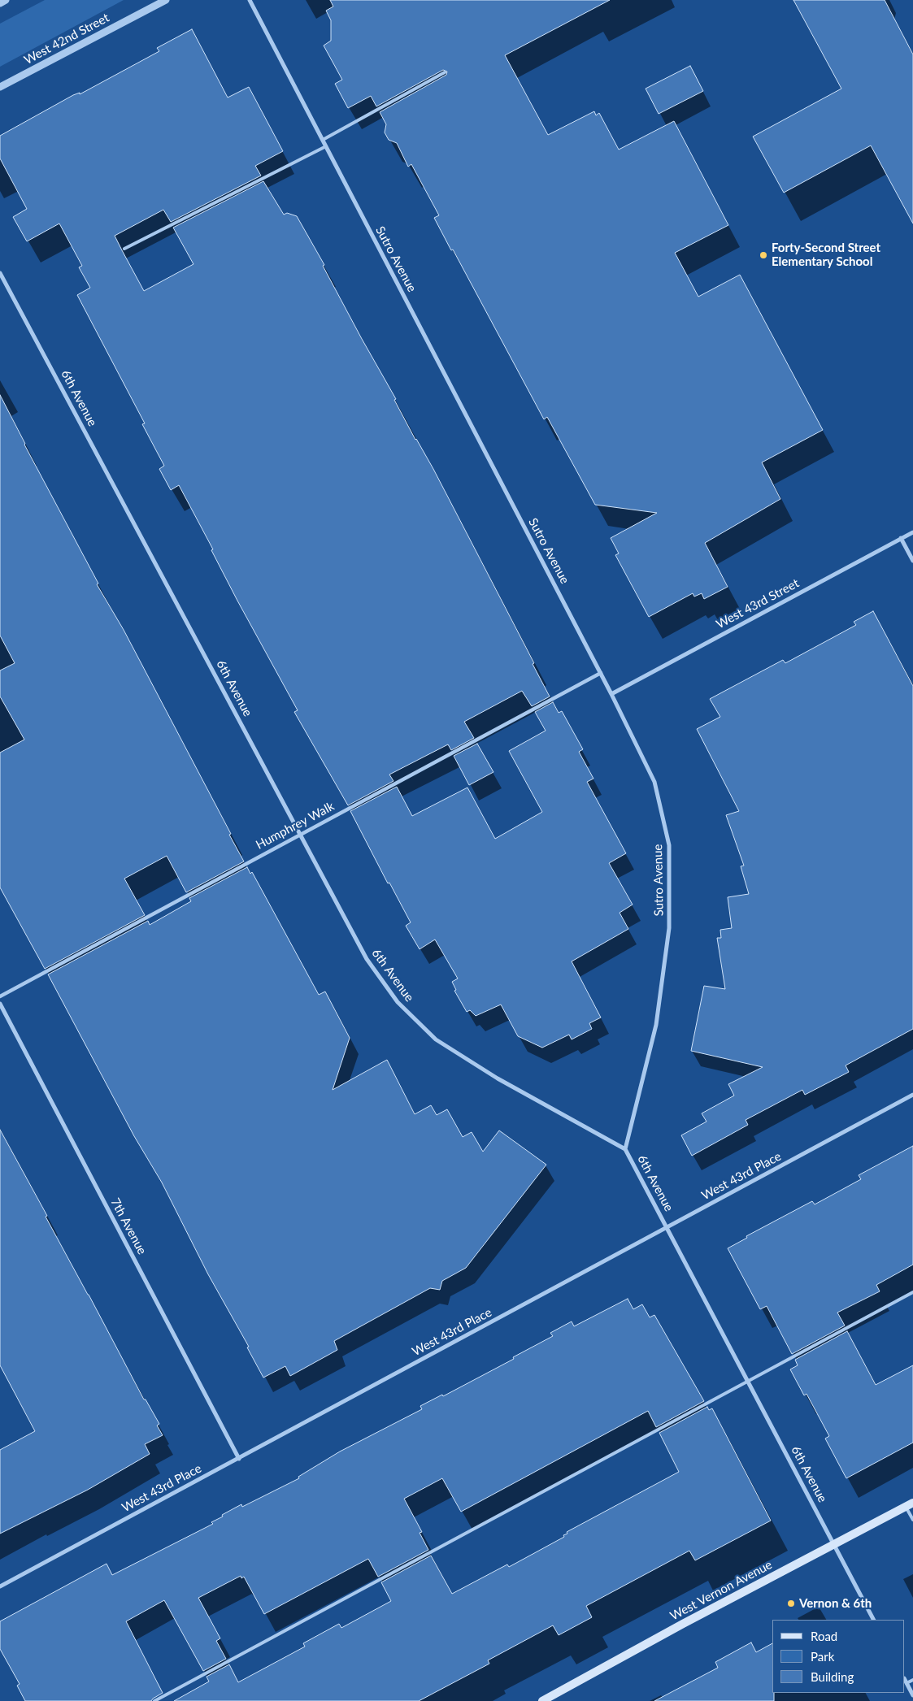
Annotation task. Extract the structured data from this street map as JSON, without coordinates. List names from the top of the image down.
{
  "streets": {
    "main road": ["West Vernon Avenue"],
    "street": [
      "West 42nd Street",
      "Sutro Avenue",
      "6th Avenue",
      "West 43rd Street",
      "Humphrey Walk",
      "West 43rd Place",
      "7th Avenue"
    ]
  },
  "crossings": [
    ["Sutro Avenue", "6th Avenue"],
    ["Sutro Avenue", "West 43rd Street"],
    ["Sutro Avenue", "Humphrey Walk"],
    ["6th Avenue", "Humphrey Walk"],
    ["6th Avenue", "West 43rd Place"],
    ["6th Avenue", "West Vernon Avenue"],
    ["West 43rd Place", "7th Avenue"]
  ],
  "places": ["Forty-Second Street Elementary School", "Vernon & 6th"],
  "legend": ["Road", "Park", "Building"]
}
